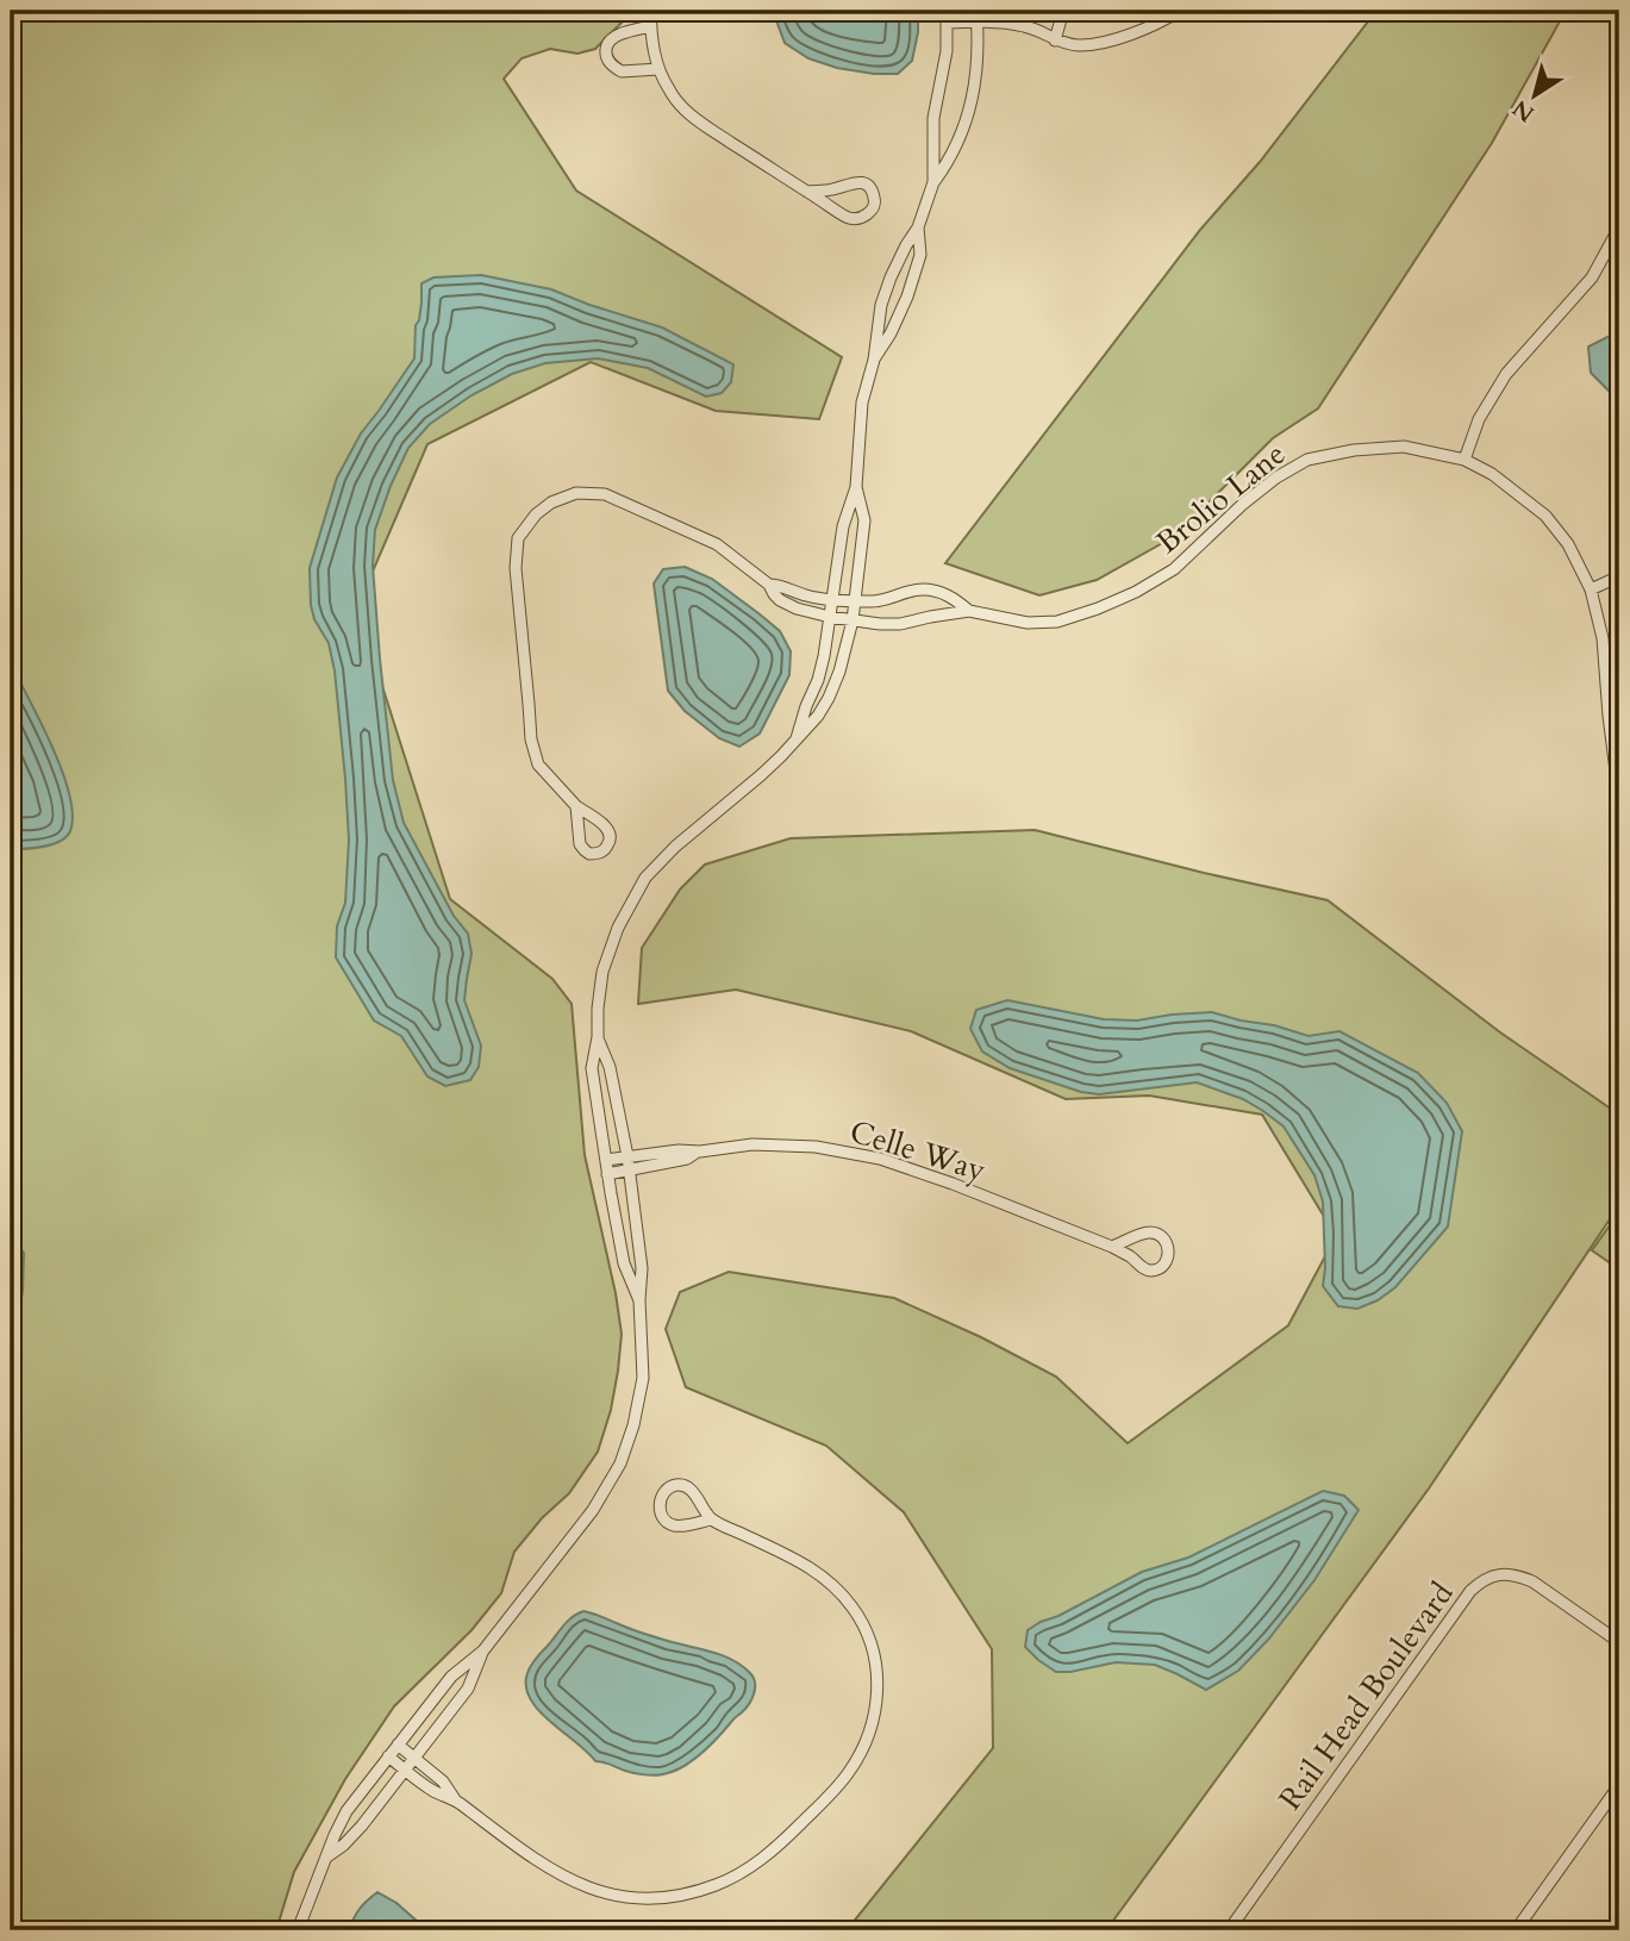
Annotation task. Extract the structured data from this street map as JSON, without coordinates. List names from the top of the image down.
{
  "streets": {
    "street": ["Brolio Lane", "Celle Way", "Rail Head Boulevard"]
  },
  "north": "bottom left"
}
